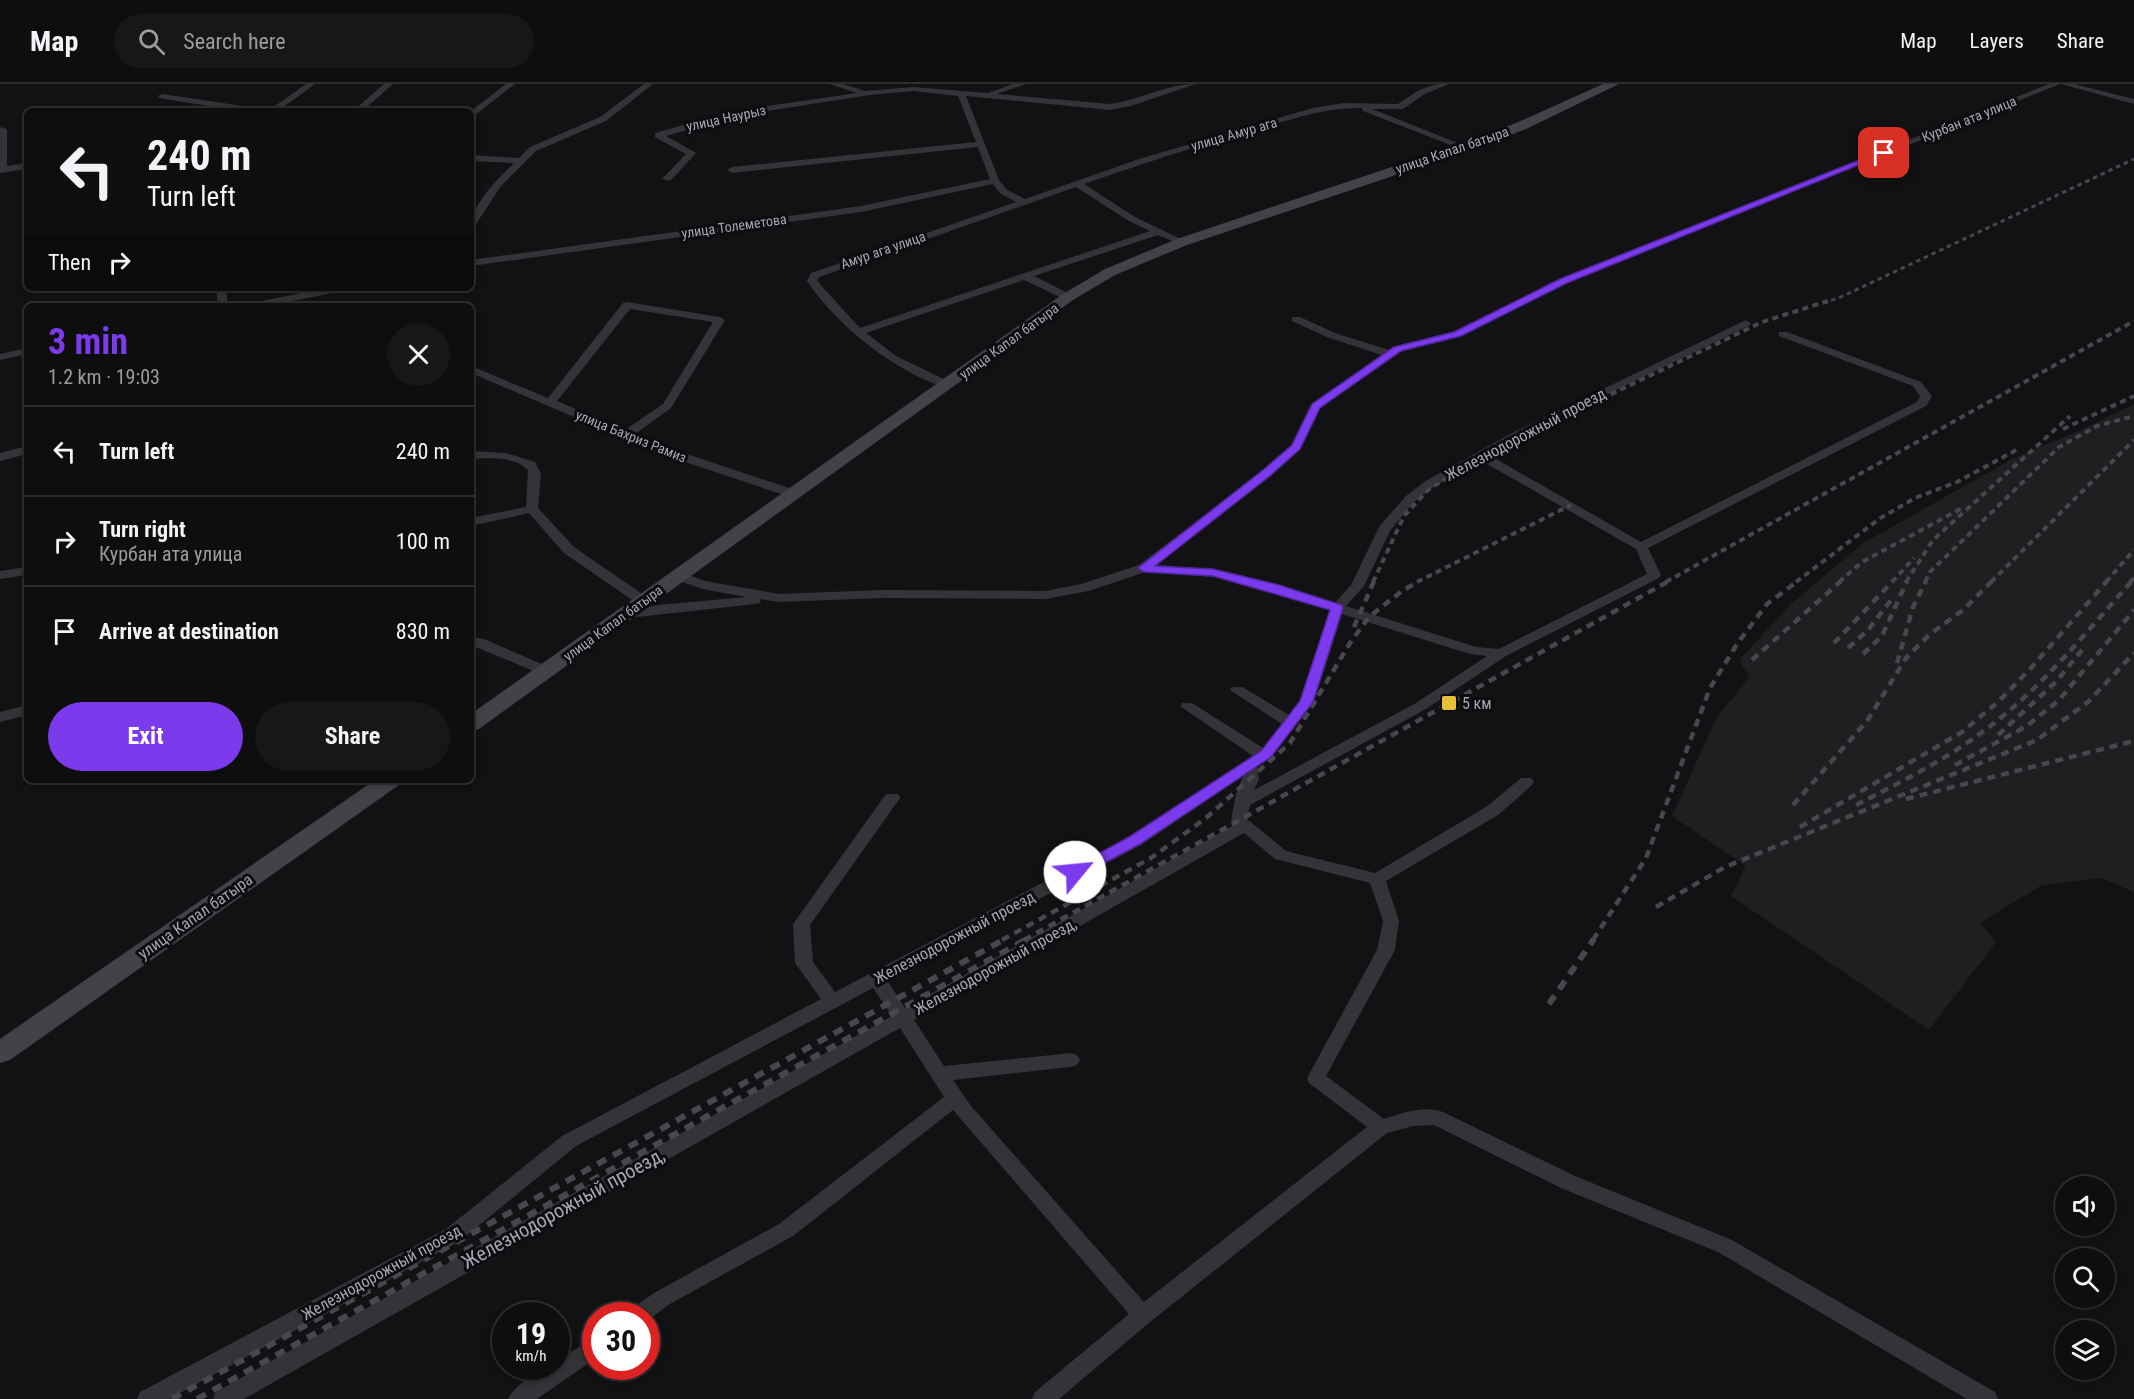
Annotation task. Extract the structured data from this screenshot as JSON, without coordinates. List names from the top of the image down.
{
  "streets": {
    "main road": ["улица Капал батыра"],
    "street": [
      "улица Наурыз",
      "Курбан ата улица",
      "улица Амур ага",
      "улица Толеметова",
      "Амур ага улица",
      "Железнодорожный проезд",
      "улица Бахриз Рамиз",
      "Железнодорожный проезд,"
    ]
  },
  "crossings": [
    ["улица Амур ага", "Амур ага улица"],
    ["улица Капал батыра", "улица Бахриз Рамиз"],
    ["Железнодорожный проезд", "Железнодорожный проезд,"]
  ],
  "places": {
    "transit": ["5 км"]
  },
  "page": {
    "header": "Map",
    "search": "Search here",
    "nav": ["Map", "Layers", "Share"],
    "turn": ["240 m", "Turn left"],
    "then": "Then",
    "heading": ["3 min", "1.2 km · 19:03"],
    "list": [
      {
        "name": "Turn left",
        "value": "240 m"
      },
      {
        "name": "Turn right",
        "note": "Курбан ата улица",
        "value": "100 m"
      },
      {
        "name": "Arrive at destination",
        "value": "830 m"
      }
    ],
    "buttons": ["Exit", "Share"],
    "speed": "19 km/h",
    "limit": "30"
  }
}
